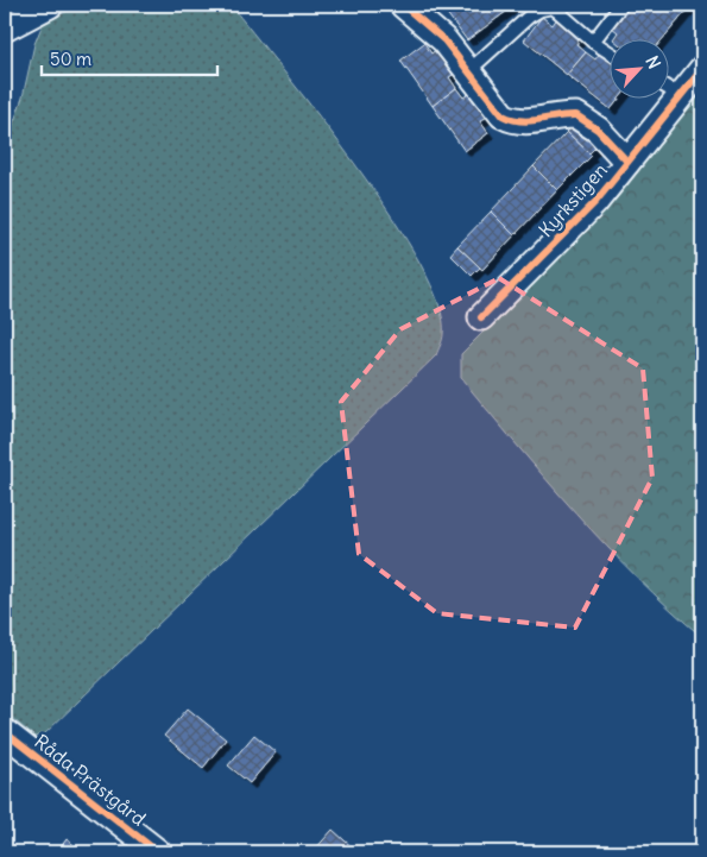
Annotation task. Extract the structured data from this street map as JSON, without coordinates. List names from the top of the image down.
{
  "streets": {
    "street": ["Kyrkstigen", "Råda Prästgård"]
  },
  "scale_bar": "50 m",
  "north": "top right"
}
